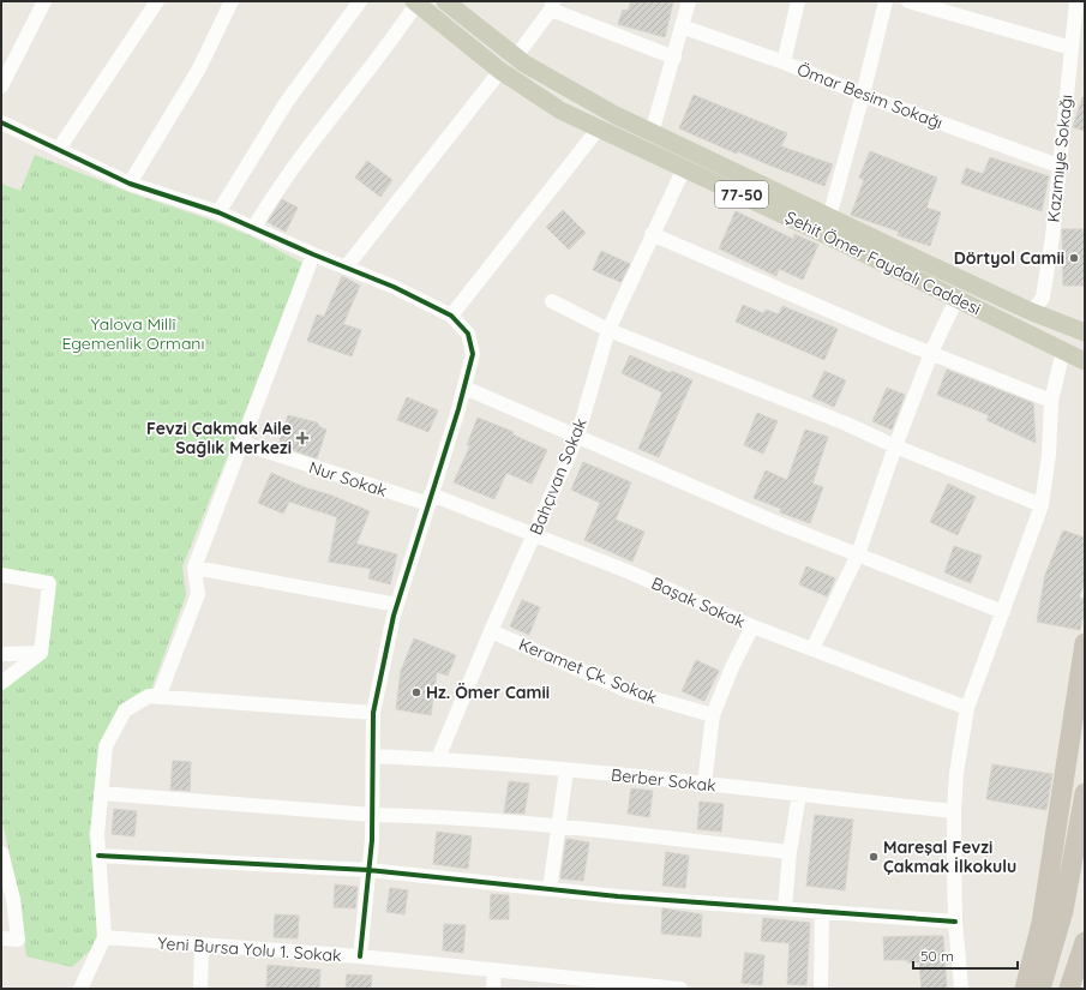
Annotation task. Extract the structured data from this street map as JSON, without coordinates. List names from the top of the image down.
{
  "streets": {
    "main road": ["77-50", "Şehit Ömer Faydalı Caddesi"],
    "street": [
      "Ömar Besim Sokağı",
      "Kazımıye Sokağı",
      "Bahçıvan Sokak",
      "Nur Sokak",
      "Başak Sokak",
      "Keramet Çk. Sokak",
      "Berber Sokak",
      "Yeni Bursa Yolu 1. Sokak"
    ]
  },
  "crossings": [
    ["Ömar Besim Sokağı", "Kazımıye Sokağı"],
    ["Kazımıye Sokağı", "Şehit Ömer Faydalı Caddesi"],
    ["Şehit Ömer Faydalı Caddesi", "Bahçıvan Sokak"],
    ["Bahçıvan Sokak", "Başak Sokak"],
    ["Bahçıvan Sokak", "Keramet Çk. Sokak"],
    ["Bahçıvan Sokak", "Berber Sokak"],
    ["Nur Sokak", "Başak Sokak"]
  ],
  "parks": ["Yalova Millî Egemenlik Ormanı"],
  "places": {
    "other": ["Dörtyol Camii", "Hz. Ömer Camii", "Mareşal Fevzi Çakmak İlkokulu"],
    "health": ["Fevzi Çakmak Aile Sağlık Merkezi"]
  },
  "scale_bar": "50 m"
}
